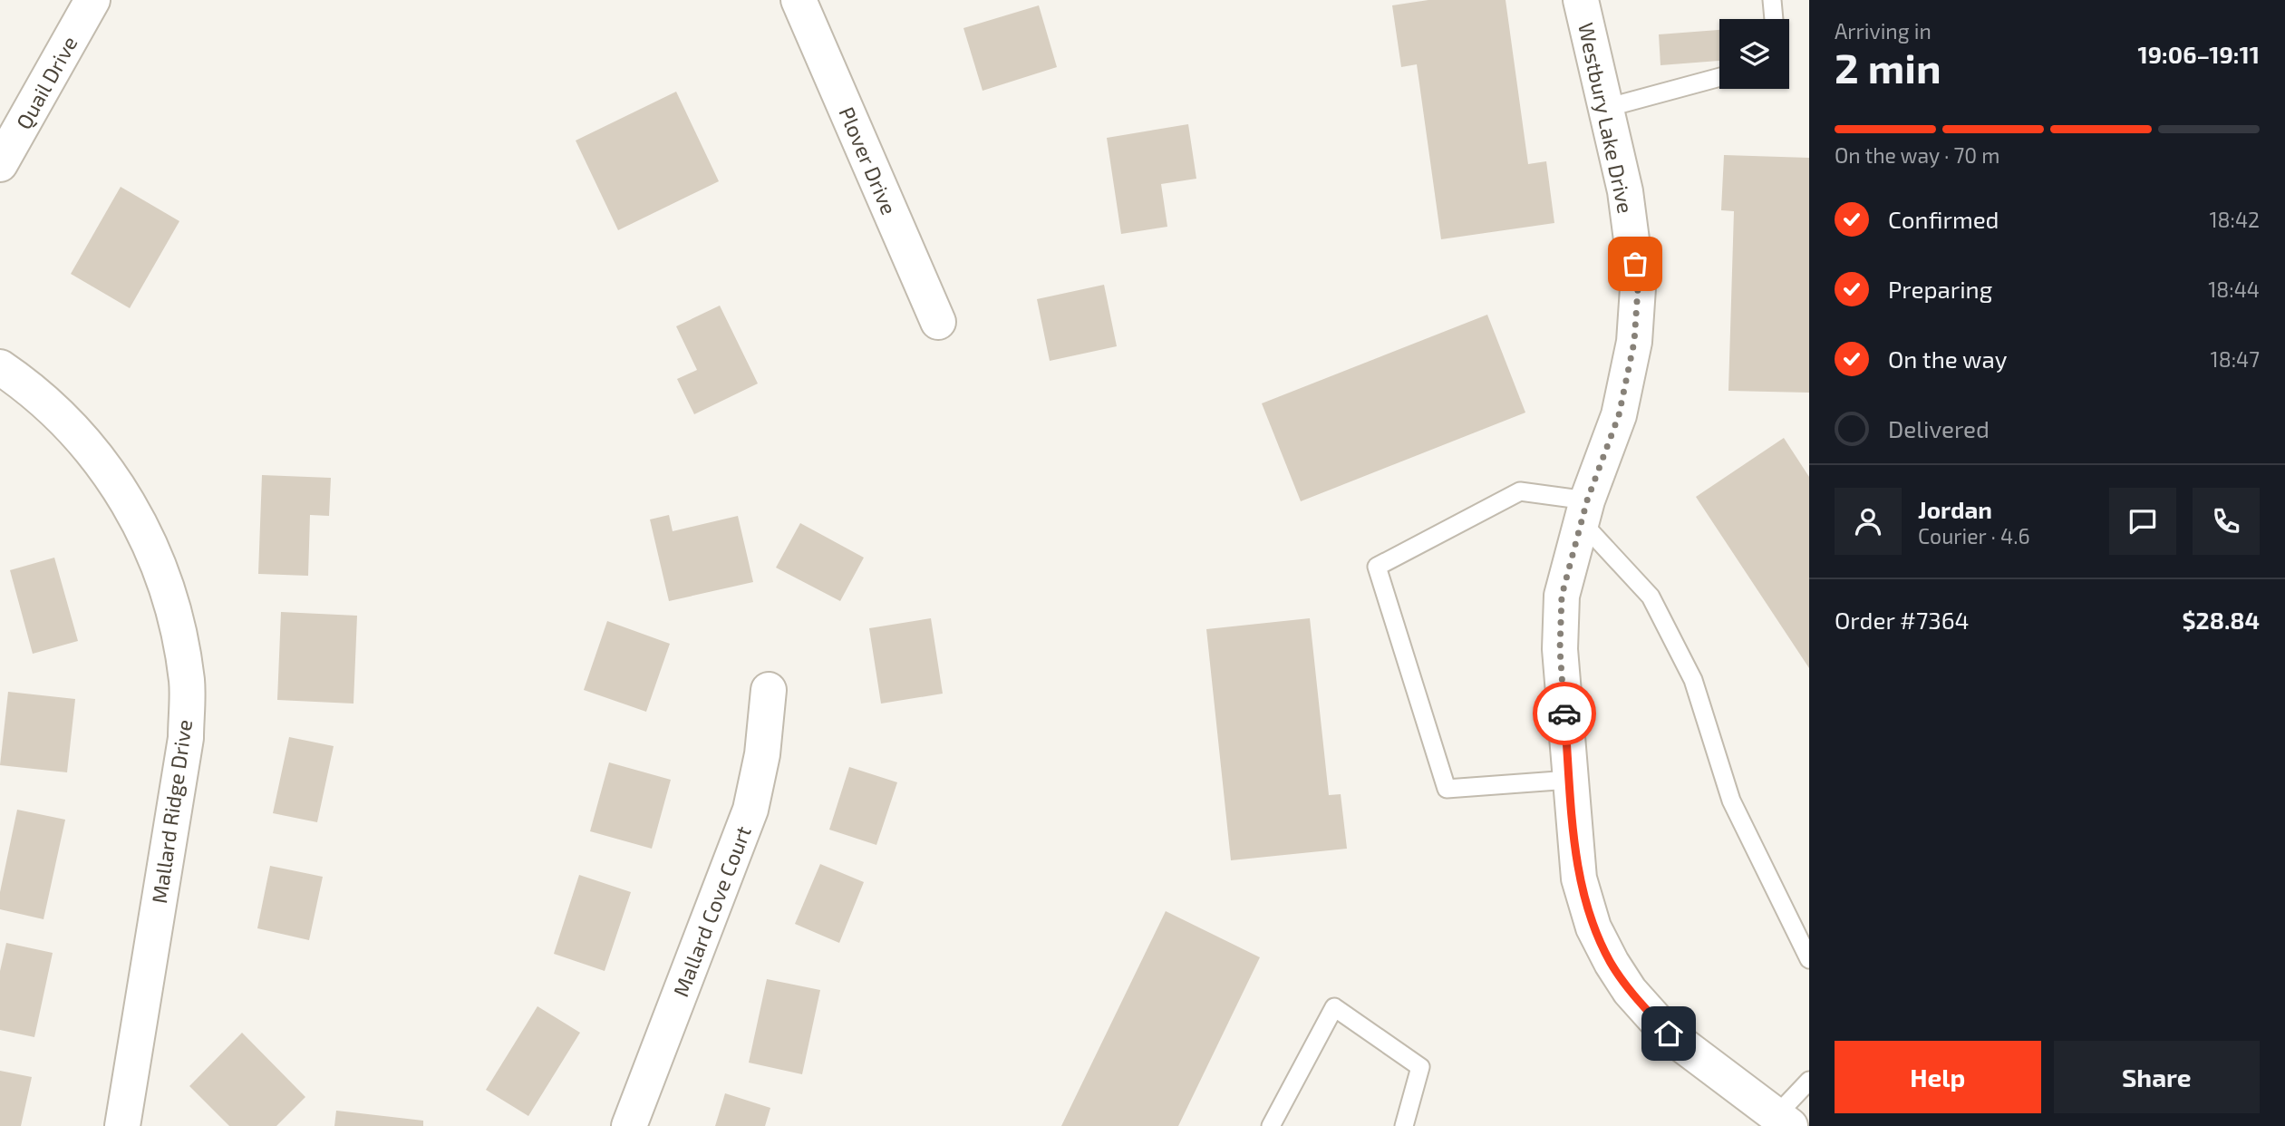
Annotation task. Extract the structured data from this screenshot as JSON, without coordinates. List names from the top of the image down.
{
  "streets": {
    "street": [
      "Quail Drive",
      "Westbury Lake Drive",
      "Plover Drive",
      "Mallard Ridge Drive",
      "Mallard Cove Court"
    ]
  },
  "page": {
    "heading": ["2 min", "Arriving in", "19:06–19:11"],
    "panel": [
      "Jordan",
      "Courier · 4.6",
      "Order #7364",
      "$28.84"
    ],
    "bar": "On the way · 70 m",
    "list": [
      ["Confirmed", "18:42"],
      ["Preparing", "18:44"],
      ["On the way", "18:47"],
      "Delivered"
    ],
    "buttons": ["Help", "Share"]
  }
}
